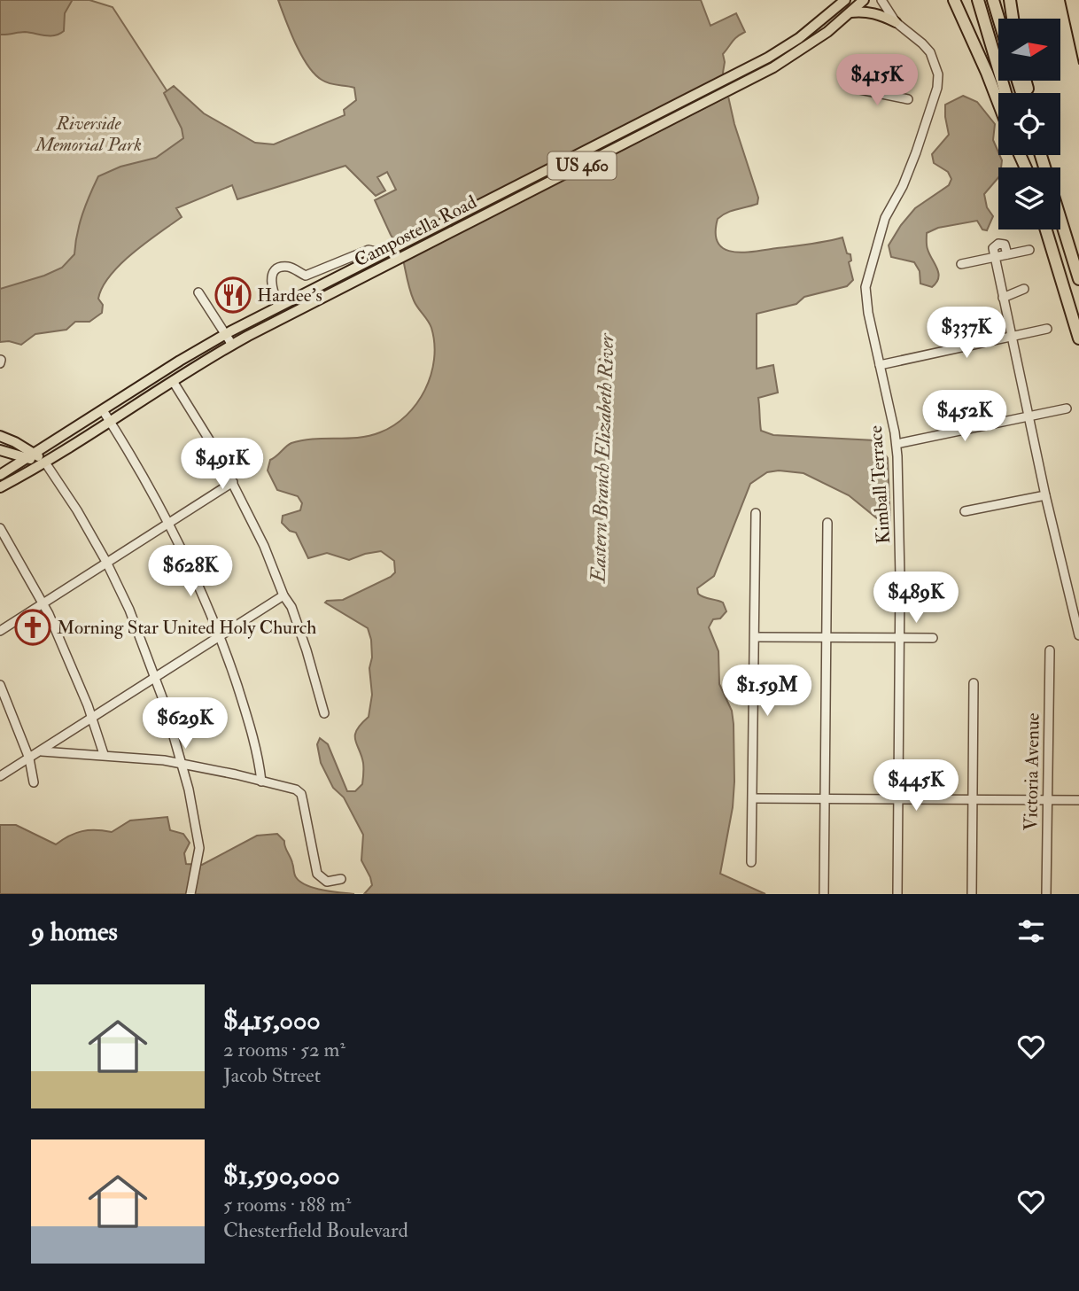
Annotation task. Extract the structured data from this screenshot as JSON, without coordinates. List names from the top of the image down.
{
  "streets": {
    "main road": ["US 460", "Campostella Road"],
    "street": ["Kimball Terrace", "Victoria Avenue"]
  },
  "crossings": [
    ["US 460", "Campostella Road"]
  ],
  "water": ["Eastern Branch Elizabeth River"],
  "parks": ["Riverside Memorial Park"],
  "places": {
    "restaurant": ["Hardee's"],
    "church": ["Morning Star United Holy Church"]
  },
  "north": "right",
  "page": {
    "price": [
      "$415K",
      "$337K",
      "$452K",
      "$491K",
      "$628K",
      "$489K",
      "$1.59M",
      "$629K",
      "$445K"
    ],
    "heading": "9 homes",
    "list": [
      {
        "name": "$415,000",
        "note": "2 rooms · 52 m² · Jacob Street"
      },
      {
        "name": "$1,590,000",
        "note": "5 rooms · 188 m² · Chesterfield Boulevard"
      }
    ]
  }
}
